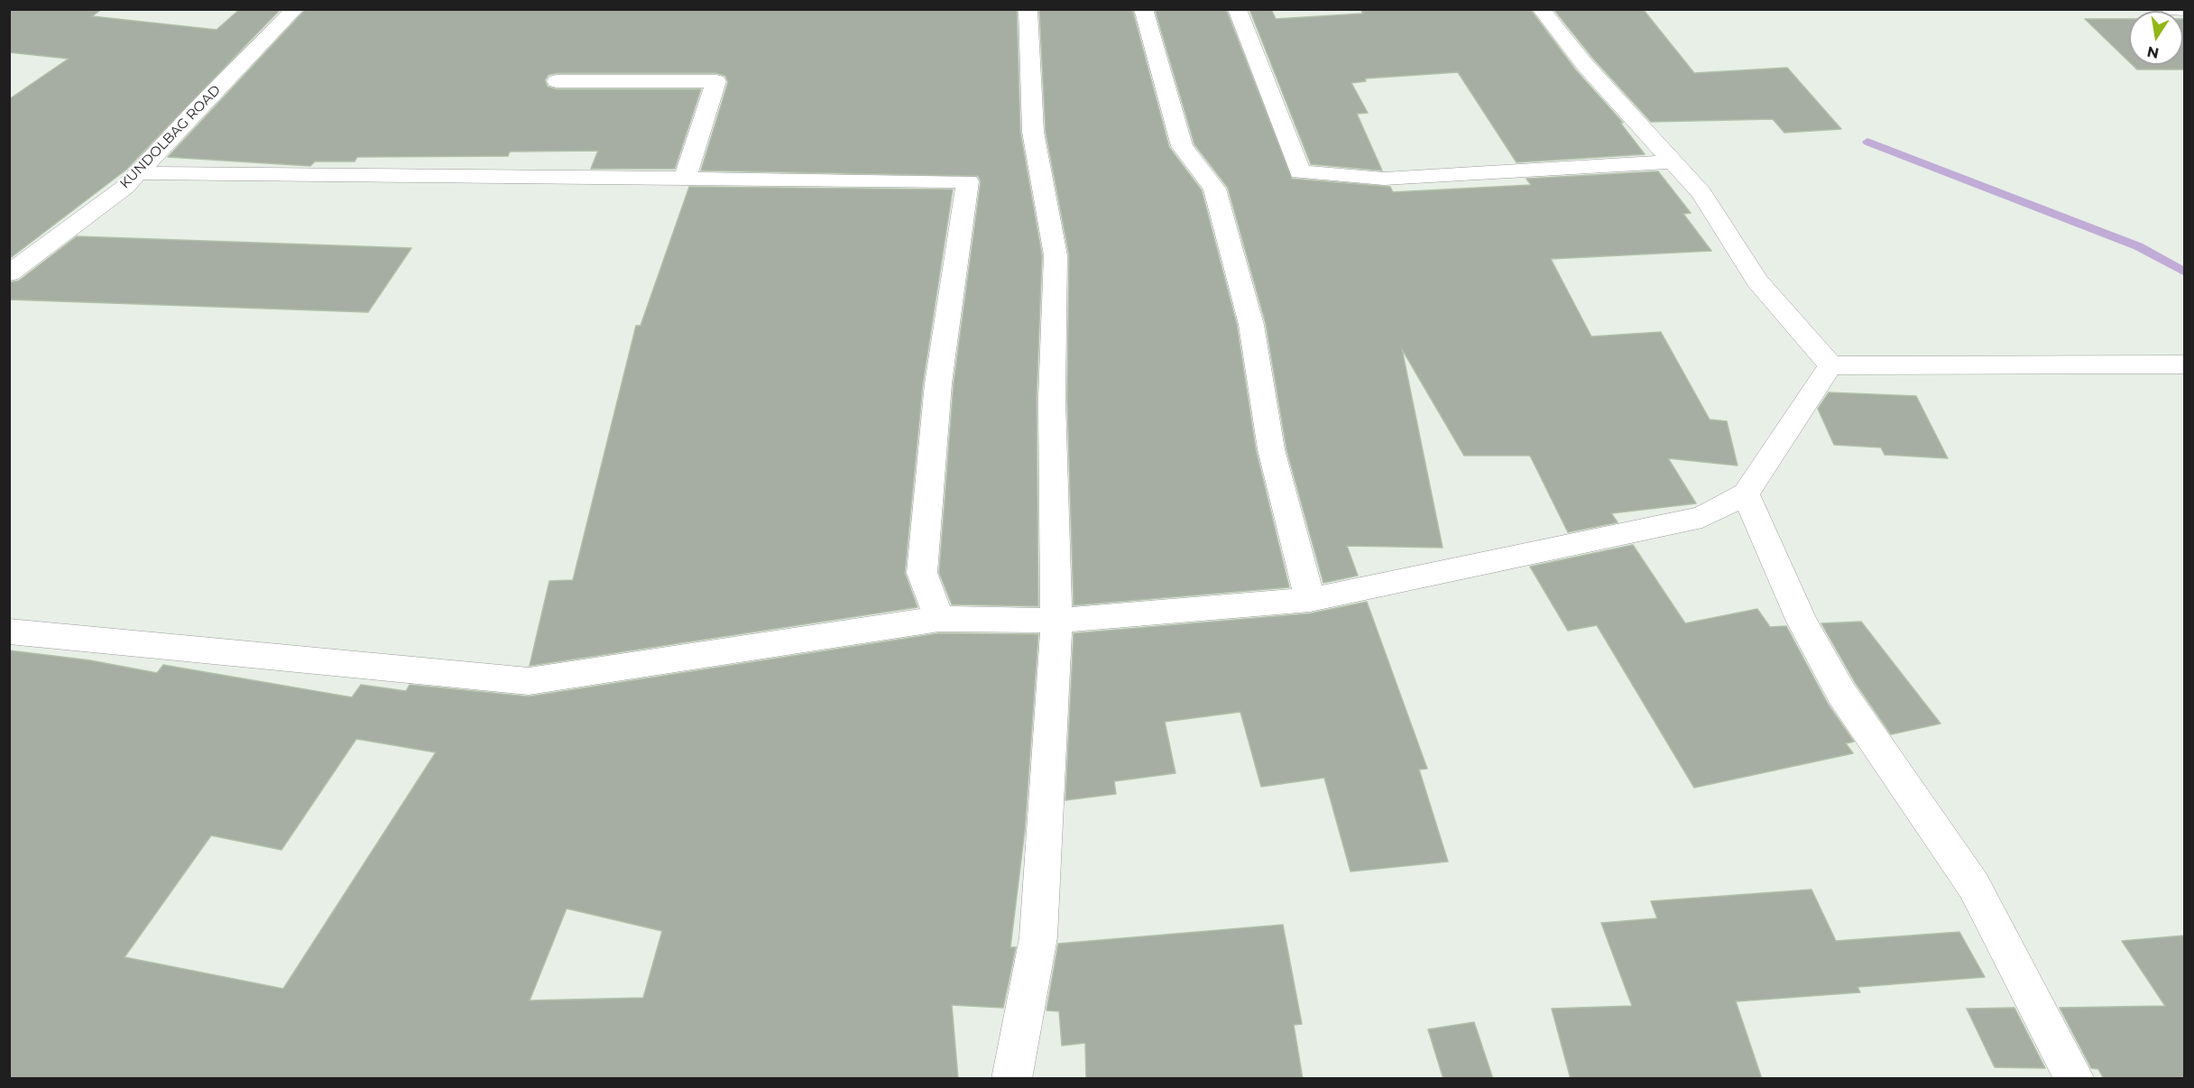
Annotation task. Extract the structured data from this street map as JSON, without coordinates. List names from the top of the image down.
{
  "streets": {
    "street": ["KUNDOLBAG ROAD"]
  },
  "north": "bottom"
}
